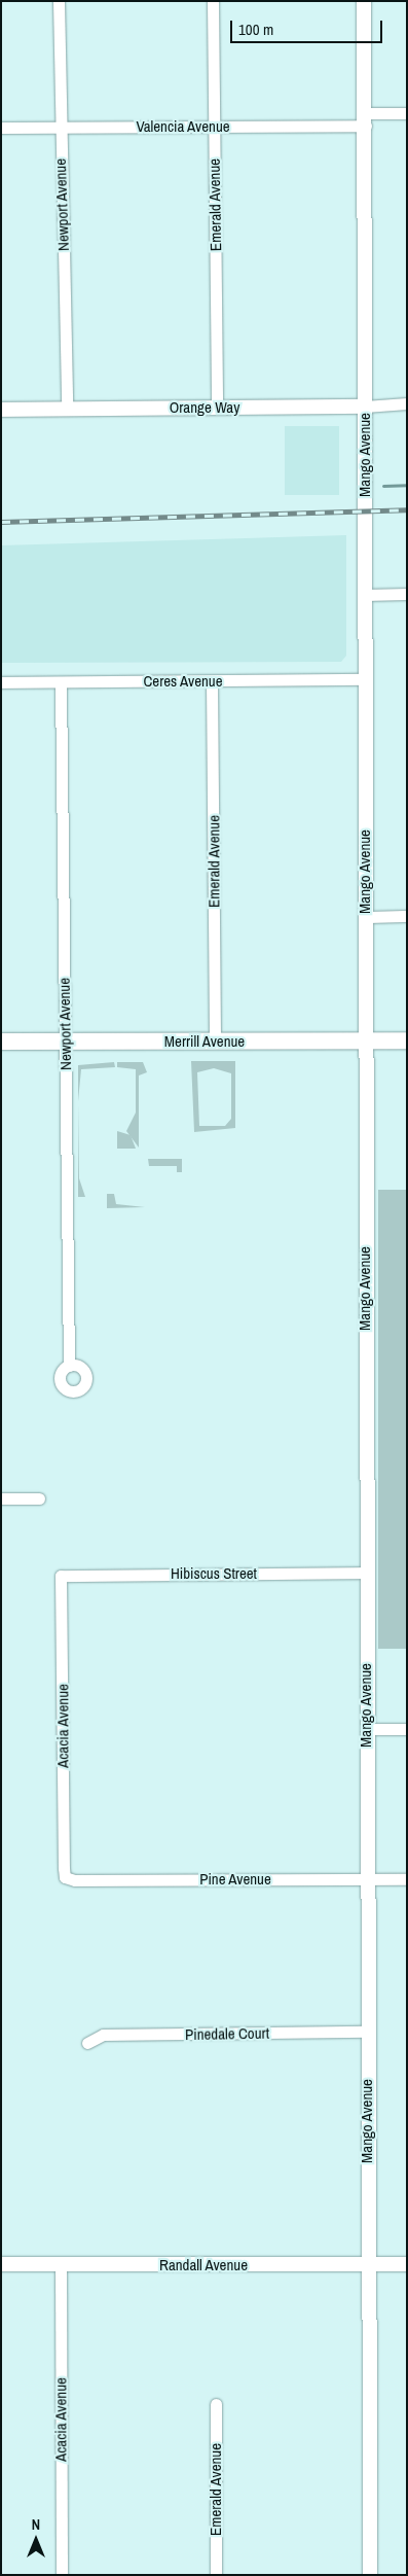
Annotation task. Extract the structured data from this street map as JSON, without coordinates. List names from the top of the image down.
{
  "streets": {
    "main road": ["Merrill Avenue"],
    "street": [
      "Valencia Avenue",
      "Newport Avenue",
      "Emerald Avenue",
      "Orange Way",
      "Mango Avenue",
      "Ceres Avenue",
      "Hibiscus Street",
      "Acacia Avenue",
      "Pine Avenue",
      "Pinedale Court",
      "Randall Avenue"
    ]
  },
  "crossings": [
    ["Valencia Avenue", "Newport Avenue"],
    ["Valencia Avenue", "Emerald Avenue"],
    ["Valencia Avenue", "Mango Avenue"],
    ["Newport Avenue", "Orange Way"],
    ["Newport Avenue", "Ceres Avenue"],
    ["Newport Avenue", "Merrill Avenue"],
    ["Emerald Avenue", "Orange Way"],
    ["Emerald Avenue", "Ceres Avenue"],
    ["Emerald Avenue", "Merrill Avenue"],
    ["Orange Way", "Mango Avenue"],
    ["Mango Avenue", "Ceres Avenue"],
    ["Mango Avenue", "Merrill Avenue"],
    ["Mango Avenue", "Hibiscus Street"],
    ["Mango Avenue", "Pine Avenue"],
    ["Mango Avenue", "Pinedale Court"],
    ["Mango Avenue", "Randall Avenue"],
    ["Hibiscus Street", "Acacia Avenue"],
    ["Acacia Avenue", "Pine Avenue"],
    ["Acacia Avenue", "Randall Avenue"]
  ],
  "scale_bar": "100 m",
  "north": "top"
}
